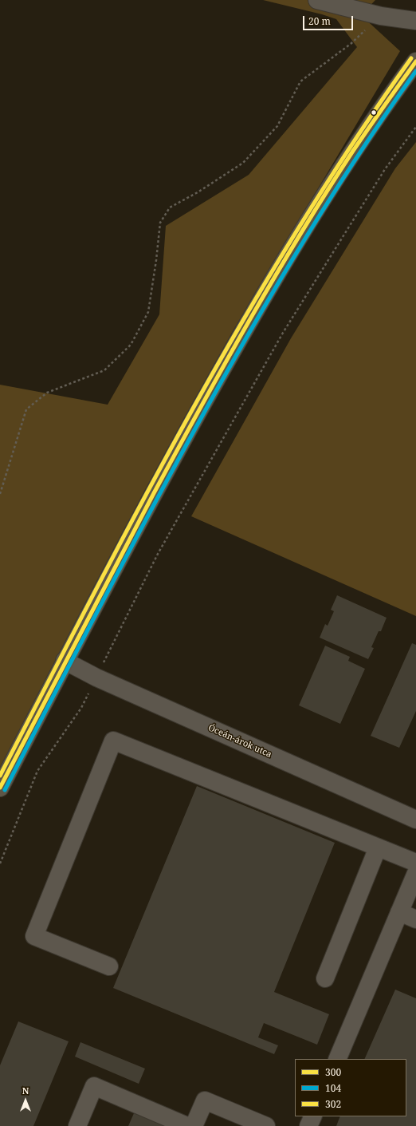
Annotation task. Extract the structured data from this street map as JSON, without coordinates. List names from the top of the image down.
{
  "streets": {
    "lane": ["Óceán-árok utca"]
  },
  "lines": ["transit line 302", "transit line 300", "transit line 104"],
  "legend": ["300", "104", "302"],
  "scale_bar": "20 m",
  "north": "top"
}
